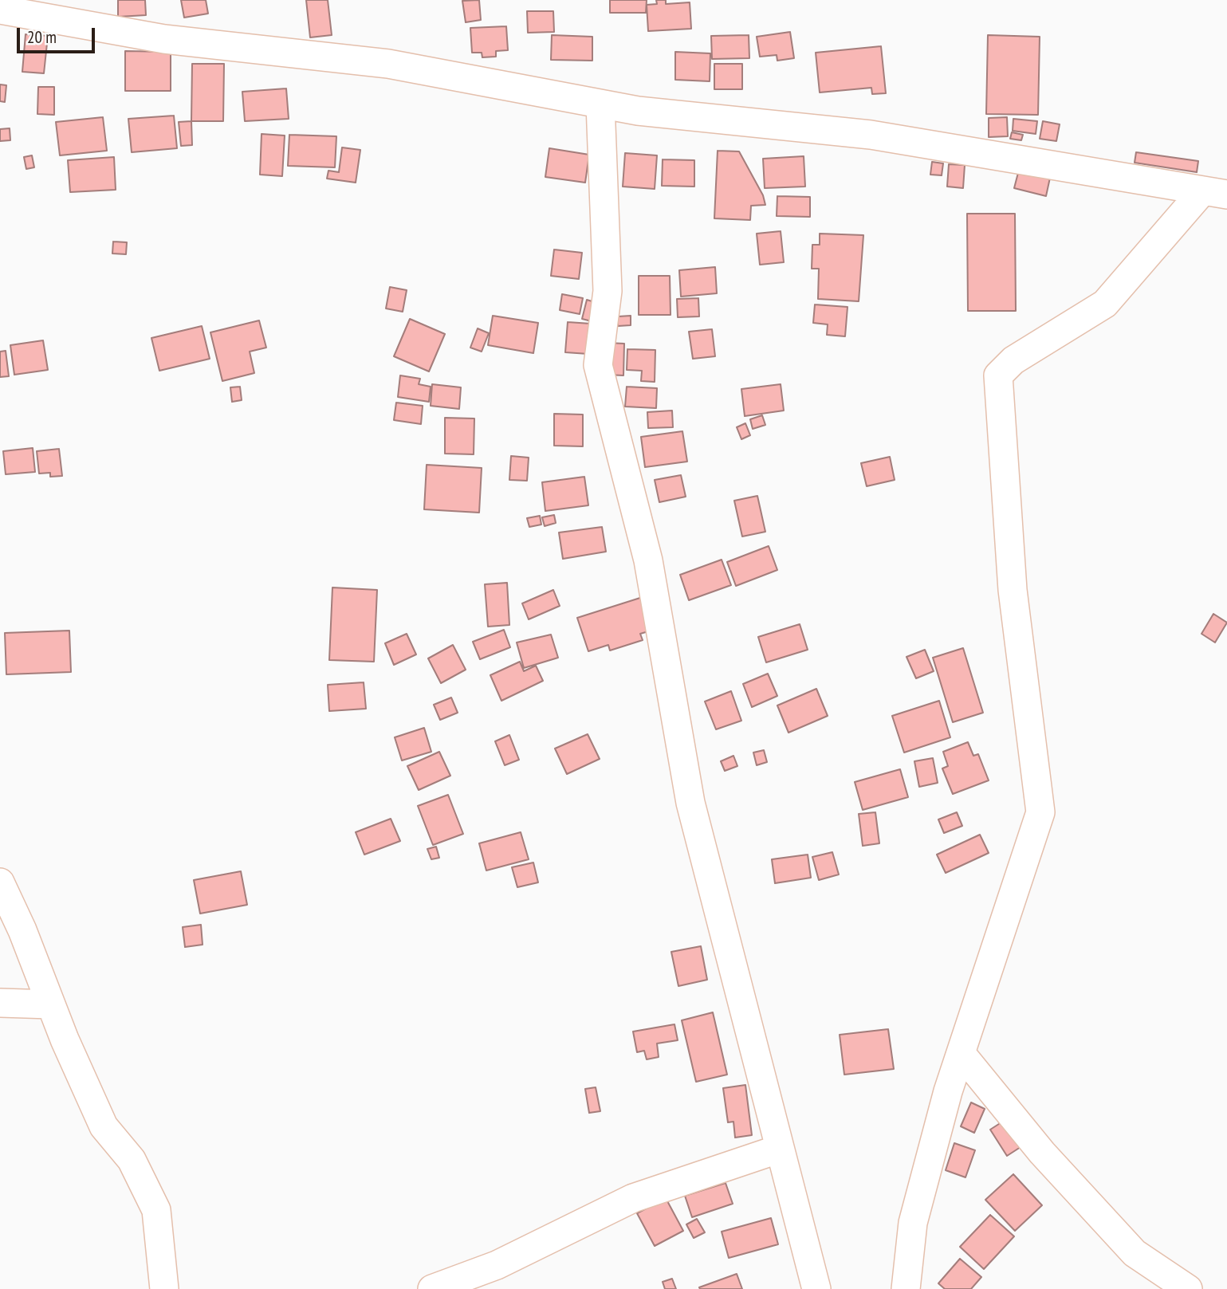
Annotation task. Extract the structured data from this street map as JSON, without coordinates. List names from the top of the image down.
{
  "scale_bar": "20 m"
}
